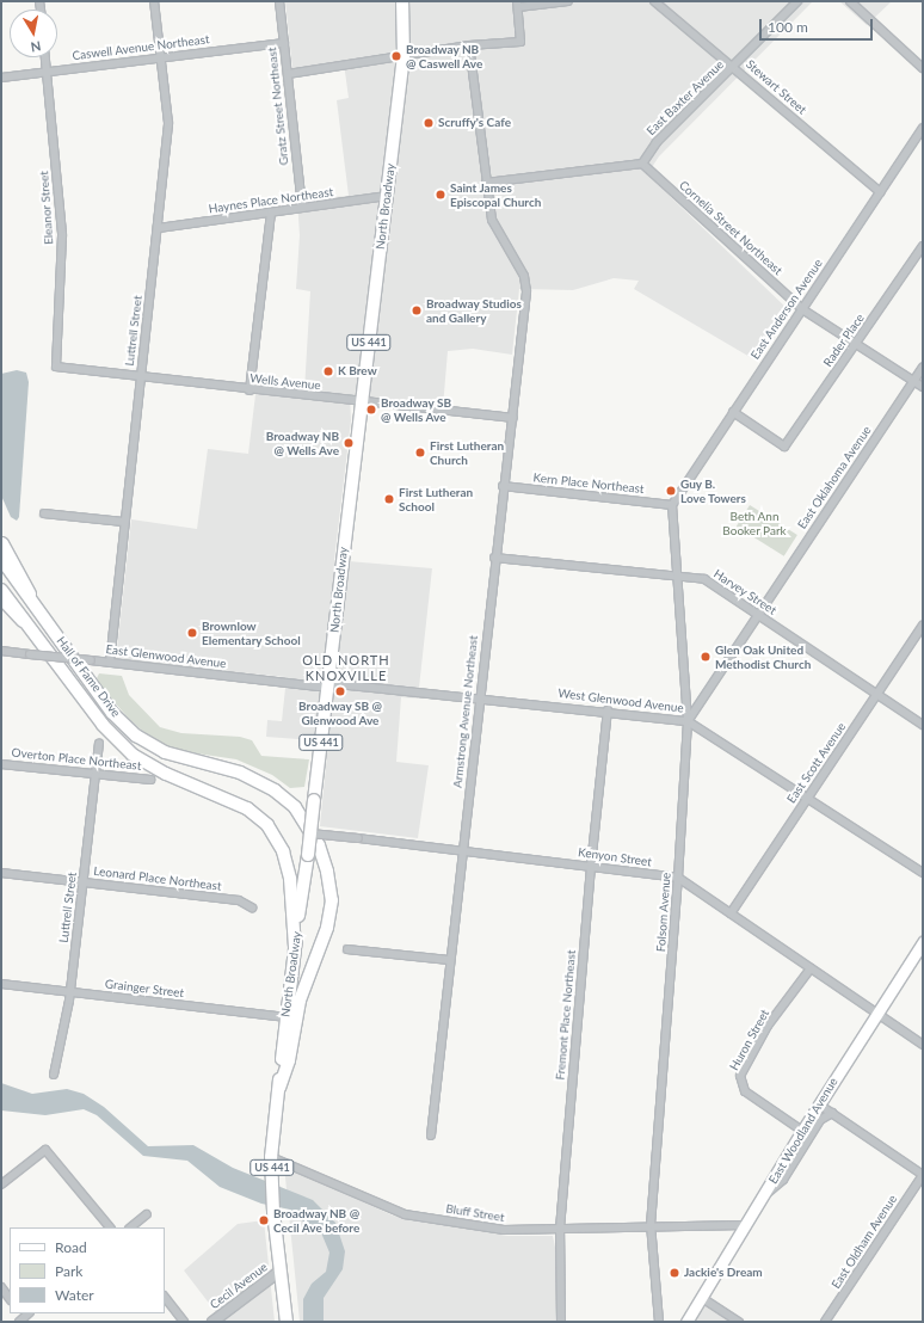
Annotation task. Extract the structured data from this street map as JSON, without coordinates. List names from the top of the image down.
{
  "streets": {
    "main road": [
      "North Broadway",
      "US 441",
      "Hall of Fame Drive",
      "East Woodland Avenue"
    ],
    "street": [
      "Caswell Avenue Northeast",
      "Stewart Street",
      "East Baxter Avenue",
      "Gratz Street Northeast",
      "Haynes Place Northeast",
      "Eleanor Street",
      "Cornelia Street Northeast",
      "East Anderson Avenue",
      "Luttrell Street",
      "Rader Place",
      "Wells Avenue",
      "East Oklahoma Avenue",
      "Kern Place Northeast",
      "Harvey Street",
      "East Glenwood Avenue",
      "West Glenwood Avenue",
      "Armstrong Avenue Northeast",
      "Overton Place Northeast",
      "East Scott Avenue",
      "Kenyon Street",
      "Leonard Place Northeast",
      "Folsom Avenue",
      "Grainger Street",
      "Fremont Place Northeast",
      "Huron Street",
      "Bluff Street",
      "East Oldham Avenue",
      "Cecil Avenue"
    ]
  },
  "crossings": [
    ["Caswell Avenue Northeast", "Gratz Street Northeast"],
    ["Caswell Avenue Northeast", "Eleanor Street"],
    ["Caswell Avenue Northeast", "Luttrell Street"],
    ["Stewart Street", "East Baxter Avenue"],
    ["Stewart Street", "East Anderson Avenue"],
    ["East Baxter Avenue", "Cornelia Street Northeast"],
    ["Gratz Street Northeast", "Haynes Place Northeast"],
    ["Haynes Place Northeast", "North Broadway"],
    ["Haynes Place Northeast", "Luttrell Street"],
    ["North Broadway", "Wells Avenue"],
    ["North Broadway", "East Glenwood Avenue"],
    ["North Broadway", "Hall of Fame Drive"],
    ["North Broadway", "West Glenwood Avenue"],
    ["North Broadway", "Kenyon Street"],
    ["North Broadway", "Grainger Street"],
    ["North Broadway", "Bluff Street"],
    ["North Broadway", "Cecil Avenue"],
    ["Eleanor Street", "Wells Avenue"],
    ["Cornelia Street Northeast", "East Anderson Avenue"],
    ["Cornelia Street Northeast", "Rader Place"],
    ["Cornelia Street Northeast", "East Oklahoma Avenue"],
    ["East Anderson Avenue", "Rader Place"],
    ["East Anderson Avenue", "Kern Place Northeast"],
    ["East Anderson Avenue", "Folsom Avenue"],
    ["Luttrell Street", "Wells Avenue"],
    ["Luttrell Street", "East Glenwood Avenue"],
    ["Luttrell Street", "Overton Place Northeast"],
    ["Luttrell Street", "Leonard Place Northeast"],
    ["Luttrell Street", "Grainger Street"],
    ["Wells Avenue", "Armstrong Avenue Northeast"],
    ["East Oklahoma Avenue", "Harvey Street"],
    ["East Oklahoma Avenue", "West Glenwood Avenue"],
    ["East Oklahoma Avenue", "Folsom Avenue"],
    ["Kern Place Northeast", "Armstrong Avenue Northeast"],
    ["Kern Place Northeast", "Folsom Avenue"],
    ["Harvey Street", "Armstrong Avenue Northeast"],
    ["Harvey Street", "East Scott Avenue"],
    ["Harvey Street", "Folsom Avenue"],
    ["East Glenwood Avenue", "West Glenwood Avenue"],
    ["West Glenwood Avenue", "Armstrong Avenue Northeast"],
    ["West Glenwood Avenue", "East Scott Avenue"],
    ["West Glenwood Avenue", "Folsom Avenue"],
    ["West Glenwood Avenue", "Fremont Place Northeast"],
    ["Armstrong Avenue Northeast", "Kenyon Street"],
    ["East Scott Avenue", "Kenyon Street"],
    ["Kenyon Street", "Folsom Avenue"],
    ["Kenyon Street", "Fremont Place Northeast"],
    ["Kenyon Street", "Huron Street"],
    ["Kenyon Street", "East Woodland Avenue"],
    ["Folsom Avenue", "Bluff Street"],
    ["Fremont Place Northeast", "Bluff Street"],
    ["Huron Street", "East Woodland Avenue"],
    ["East Woodland Avenue", "Bluff Street"]
  ],
  "districts": ["OLD NORTH KNOXVILLE"],
  "parks": ["Beth Ann Booker Park"],
  "places": [
    "Broadway NB @ Caswell Ave",
    "Scruffy's Cafe",
    "Saint James Episcopal Church",
    "Broadway Studios and Gallery",
    "K Brew",
    "Broadway SB @ Wells Ave",
    "Broadway NB @ Wells Ave",
    "First Lutheran Church",
    "Guy B. Love Towers",
    "First Lutheran School",
    "Brownlow Elementary School",
    "Glen Oak United Methodist Church",
    "Broadway SB @ Glenwood Ave",
    "Broadway NB @ Cecil Ave before",
    "Jackie's Dream"
  ],
  "legend": ["Road", "Park", "Water"],
  "scale_bar": "100 m",
  "north": "bottom"
}
